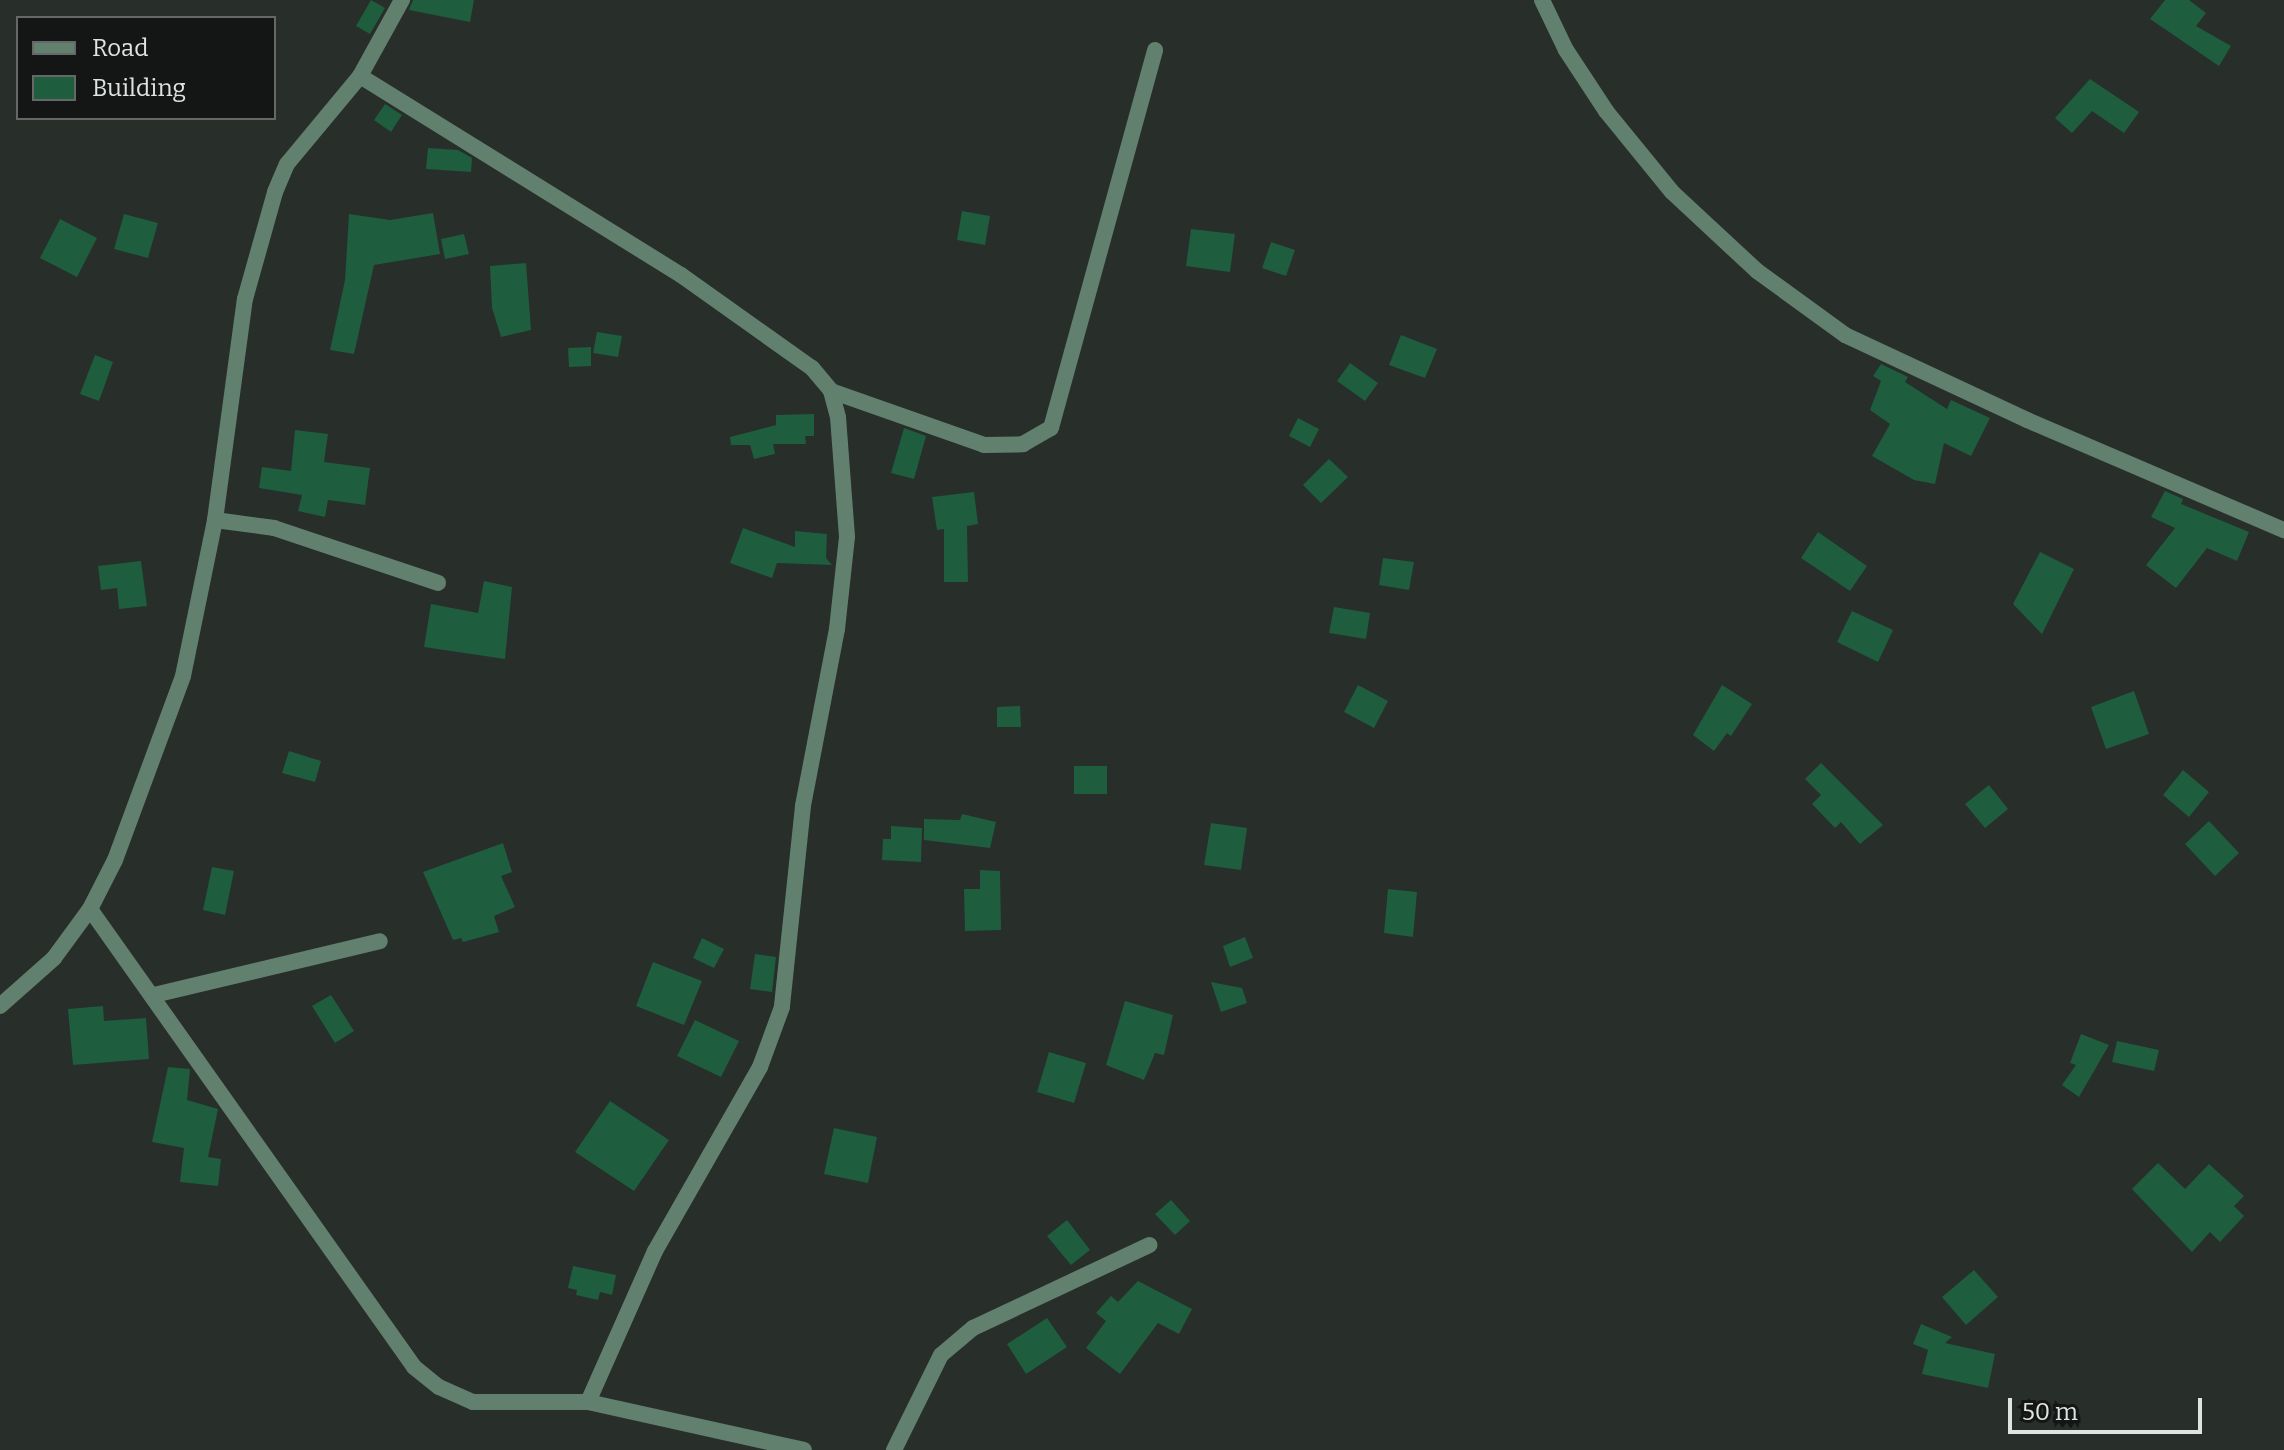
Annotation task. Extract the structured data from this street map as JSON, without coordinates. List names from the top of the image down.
{
  "legend": ["Road", "Building"],
  "scale_bar": "50 m"
}
